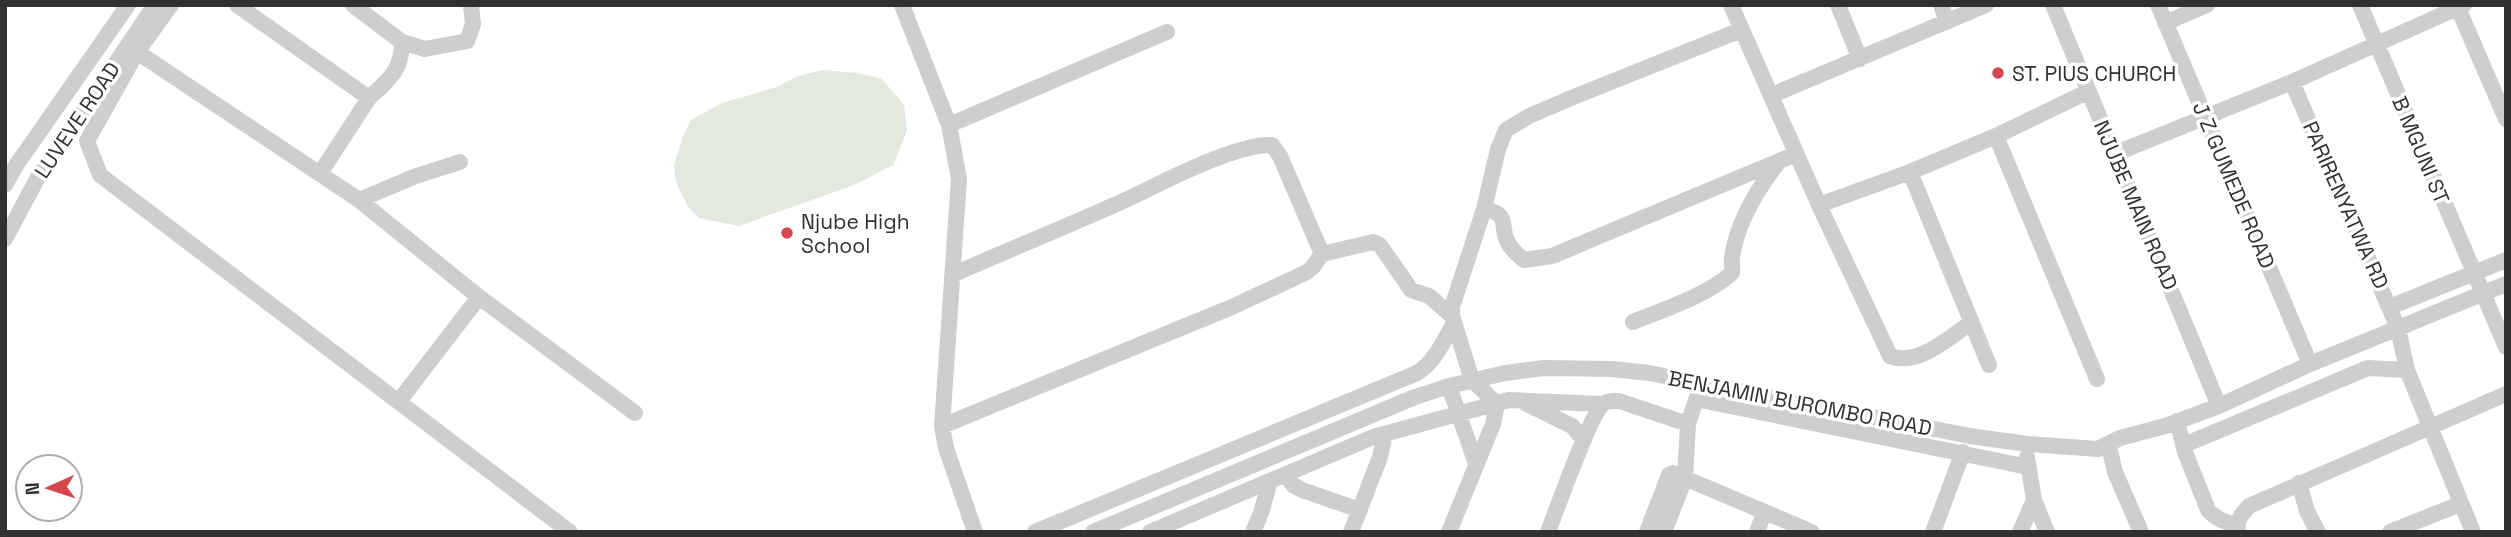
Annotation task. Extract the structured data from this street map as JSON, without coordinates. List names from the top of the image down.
{
  "streets": {
    "street": [
      "LUVEVE ROAD",
      "B MGUNI ST",
      "J Z GUMEDE ROAD",
      "NJUBE MAIN ROAD",
      "PARIRENYATWA RD",
      "BENJAMIN BUROMBO ROAD"
    ]
  },
  "crossings": [
    ["B MGUNI ST", "BENJAMIN BUROMBO ROAD"],
    ["J Z GUMEDE ROAD", "BENJAMIN BUROMBO ROAD"],
    ["NJUBE MAIN ROAD", "BENJAMIN BUROMBO ROAD"],
    ["PARIRENYATWA RD", "BENJAMIN BUROMBO ROAD"]
  ],
  "places": ["ST. PIUS CHURCH", "Njube High School"],
  "north": "left"
}
